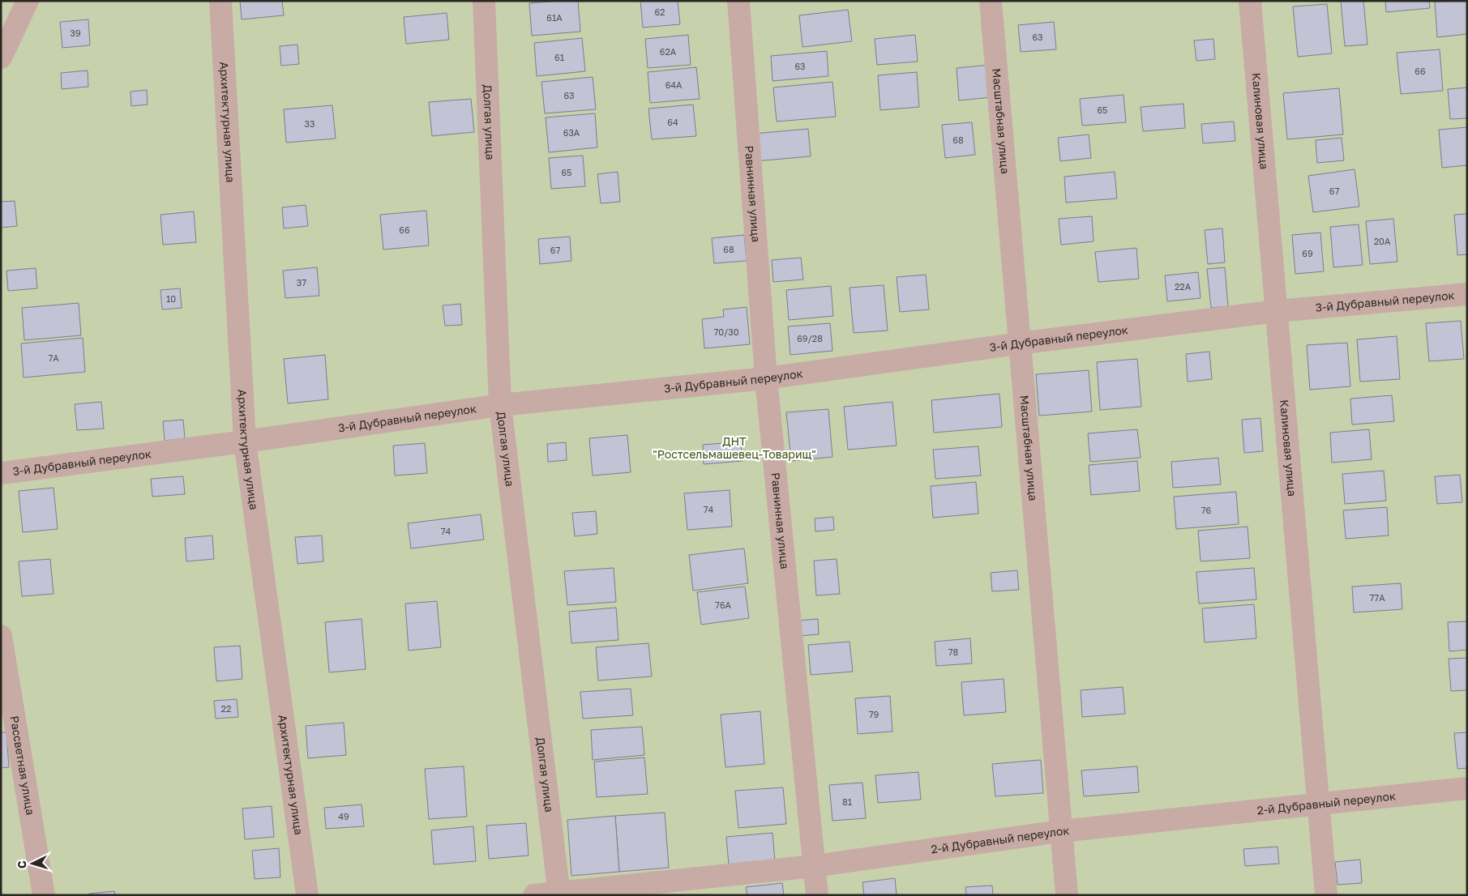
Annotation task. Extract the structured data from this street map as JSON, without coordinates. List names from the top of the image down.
{
  "streets": {
    "lane": [
      "Масштабная улица",
      "Калиновая улица",
      "Долгая улица",
      "Архитектурная улица",
      "Равнинная улица",
      "3-й Дубравный переулок",
      "Рассветная улица",
      "2-й Дубравный переулок"
    ]
  },
  "crossings": [
    ["Масштабная улица", "3-й Дубравный переулок"],
    ["Масштабная улица", "2-й Дубравный переулок"],
    ["Калиновая улица", "3-й Дубравный переулок"],
    ["Калиновая улица", "2-й Дубравный переулок"],
    ["Долгая улица", "3-й Дубравный переулок"],
    ["Долгая улица", "2-й Дубравный переулок"],
    ["Архитектурная улица", "3-й Дубравный переулок"],
    ["Равнинная улица", "3-й Дубравный переулок"],
    ["Равнинная улица", "2-й Дубравный переулок"]
  ],
  "parks": ["ДНТ \"Ростсельмашевец-Товарищ\""],
  "house_numbers": [
    "62",
    "61А",
    "39",
    "63",
    "62А",
    "61",
    "63",
    "66",
    "64А",
    "63",
    "65",
    "64",
    "33",
    "63А",
    "68",
    "65",
    "67",
    "66",
    "20А",
    "68",
    "67",
    "69",
    "37",
    "22А",
    "10",
    "70/30",
    "69/28",
    "7А",
    "74",
    "76",
    "74",
    "77А",
    "76А",
    "78",
    "22",
    "79",
    "81",
    "49"
  ],
  "north": "left"
}
